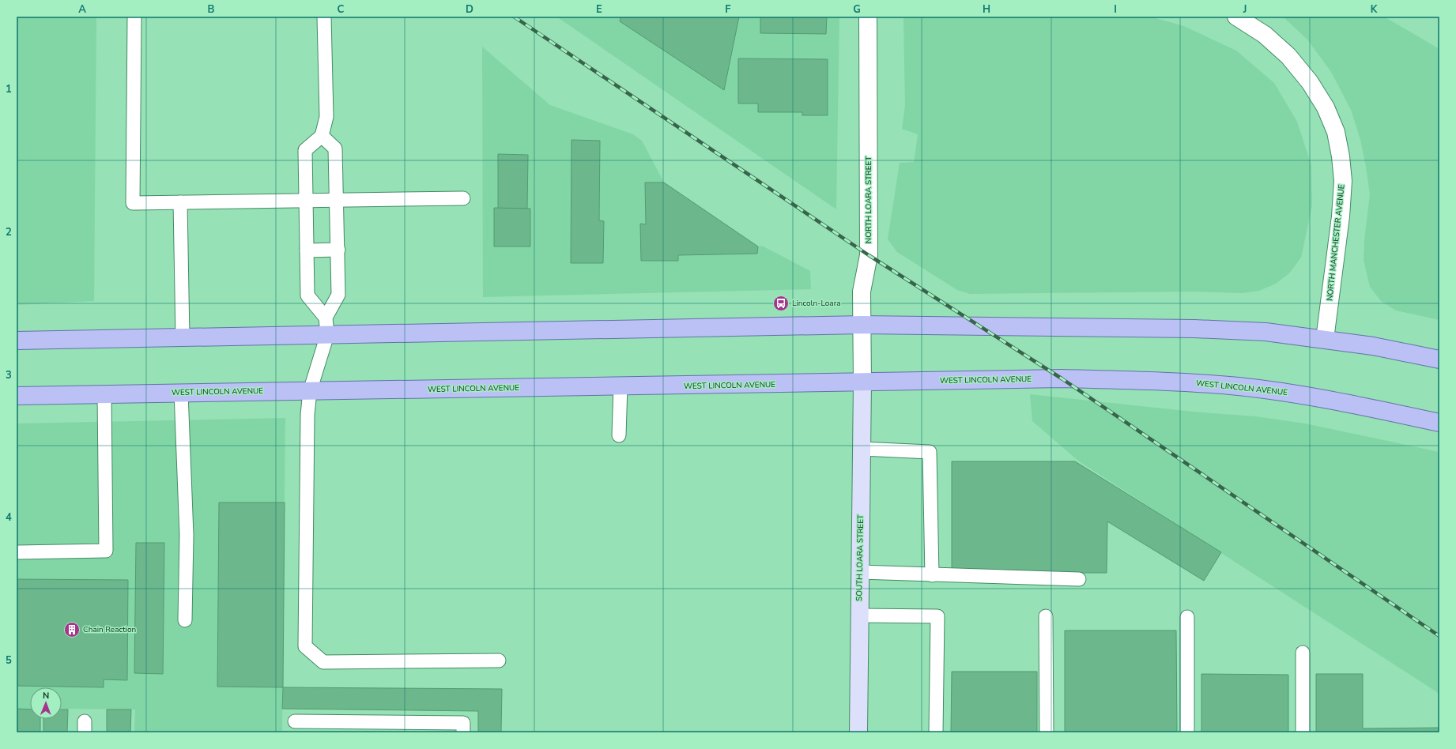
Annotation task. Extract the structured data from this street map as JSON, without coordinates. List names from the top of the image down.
{
  "streets": {
    "main road": ["WEST LINCOLN AVENUE"],
    "street": ["NORTH LOARA STREET", "NORTH MANCHESTER AVENUE", "SOUTH LOARA STREET"]
  },
  "crossings": [
    ["NORTH LOARA STREET", "WEST LINCOLN AVENUE"],
    ["NORTH LOARA STREET", "SOUTH LOARA STREET"],
    ["WEST LINCOLN AVENUE", "SOUTH LOARA STREET"]
  ],
  "places": {
    "bus stop": ["Lincoln-Loara"],
    "building": ["Chain Reaction"]
  },
  "north": "top",
  "grid": {
    "columns": [
      "A",
      "B",
      "C",
      "D",
      "E",
      "F",
      "G",
      "H",
      "I",
      "J",
      "K"
    ],
    "rows": [
      "1",
      "2",
      "3",
      "4",
      "5"
    ]
  }
}
